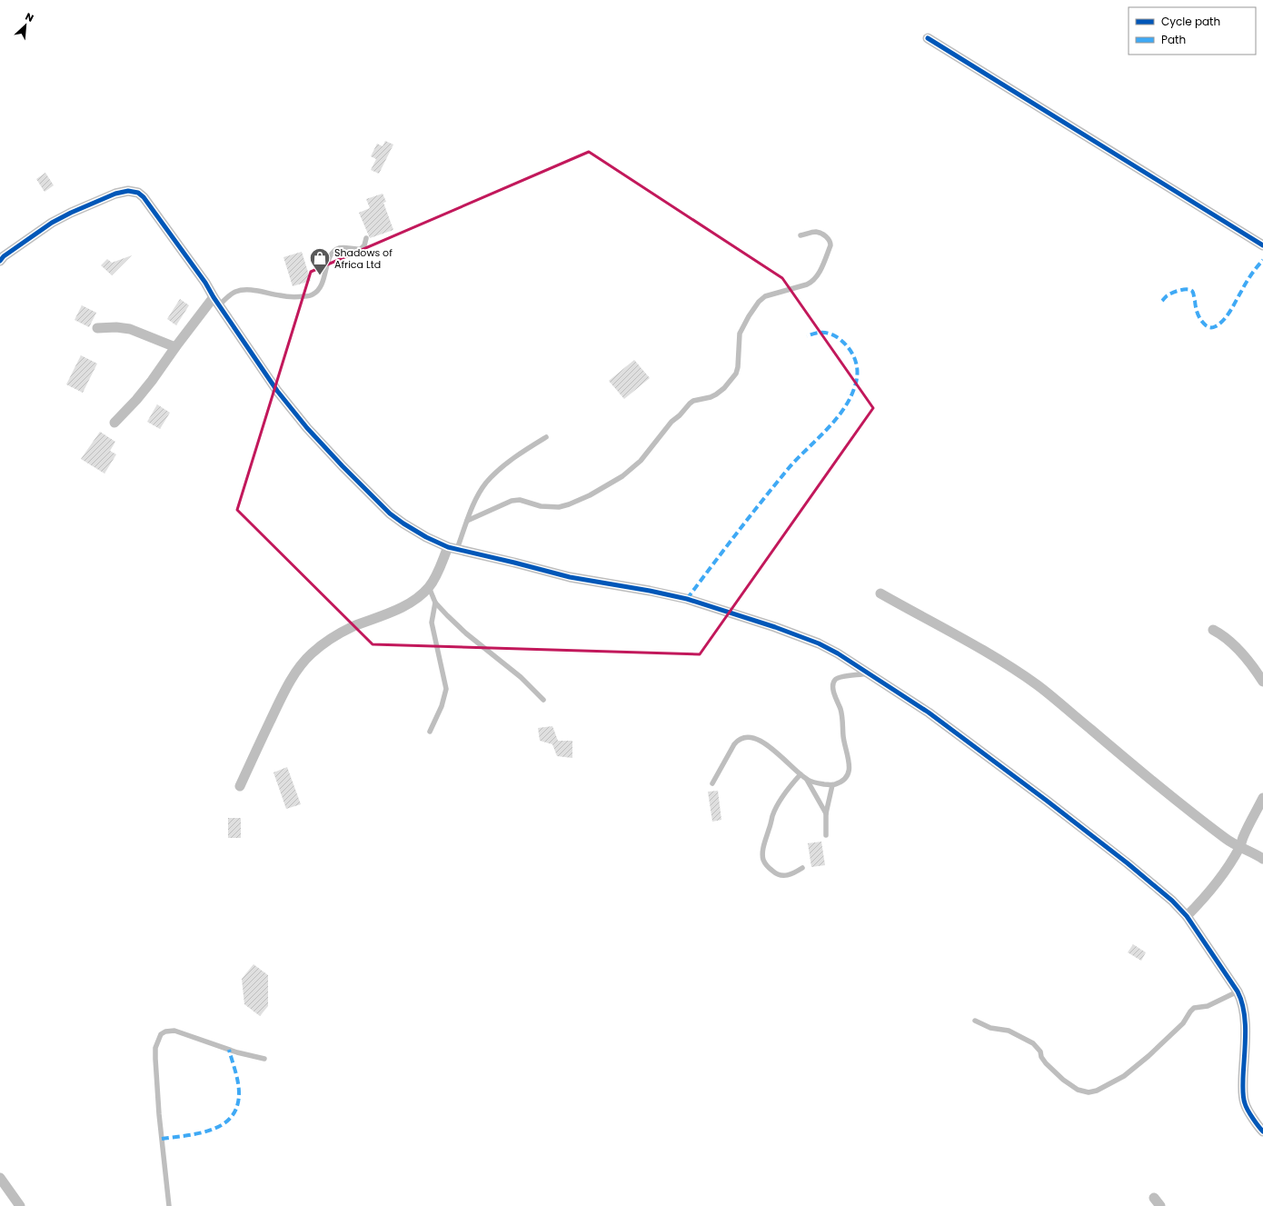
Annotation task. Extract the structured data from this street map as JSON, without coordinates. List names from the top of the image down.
{
  "places": {
    "shop": ["Shadows of Africa Ltd"]
  },
  "legend": ["Cycle path", "Path"],
  "north": "top right"
}
